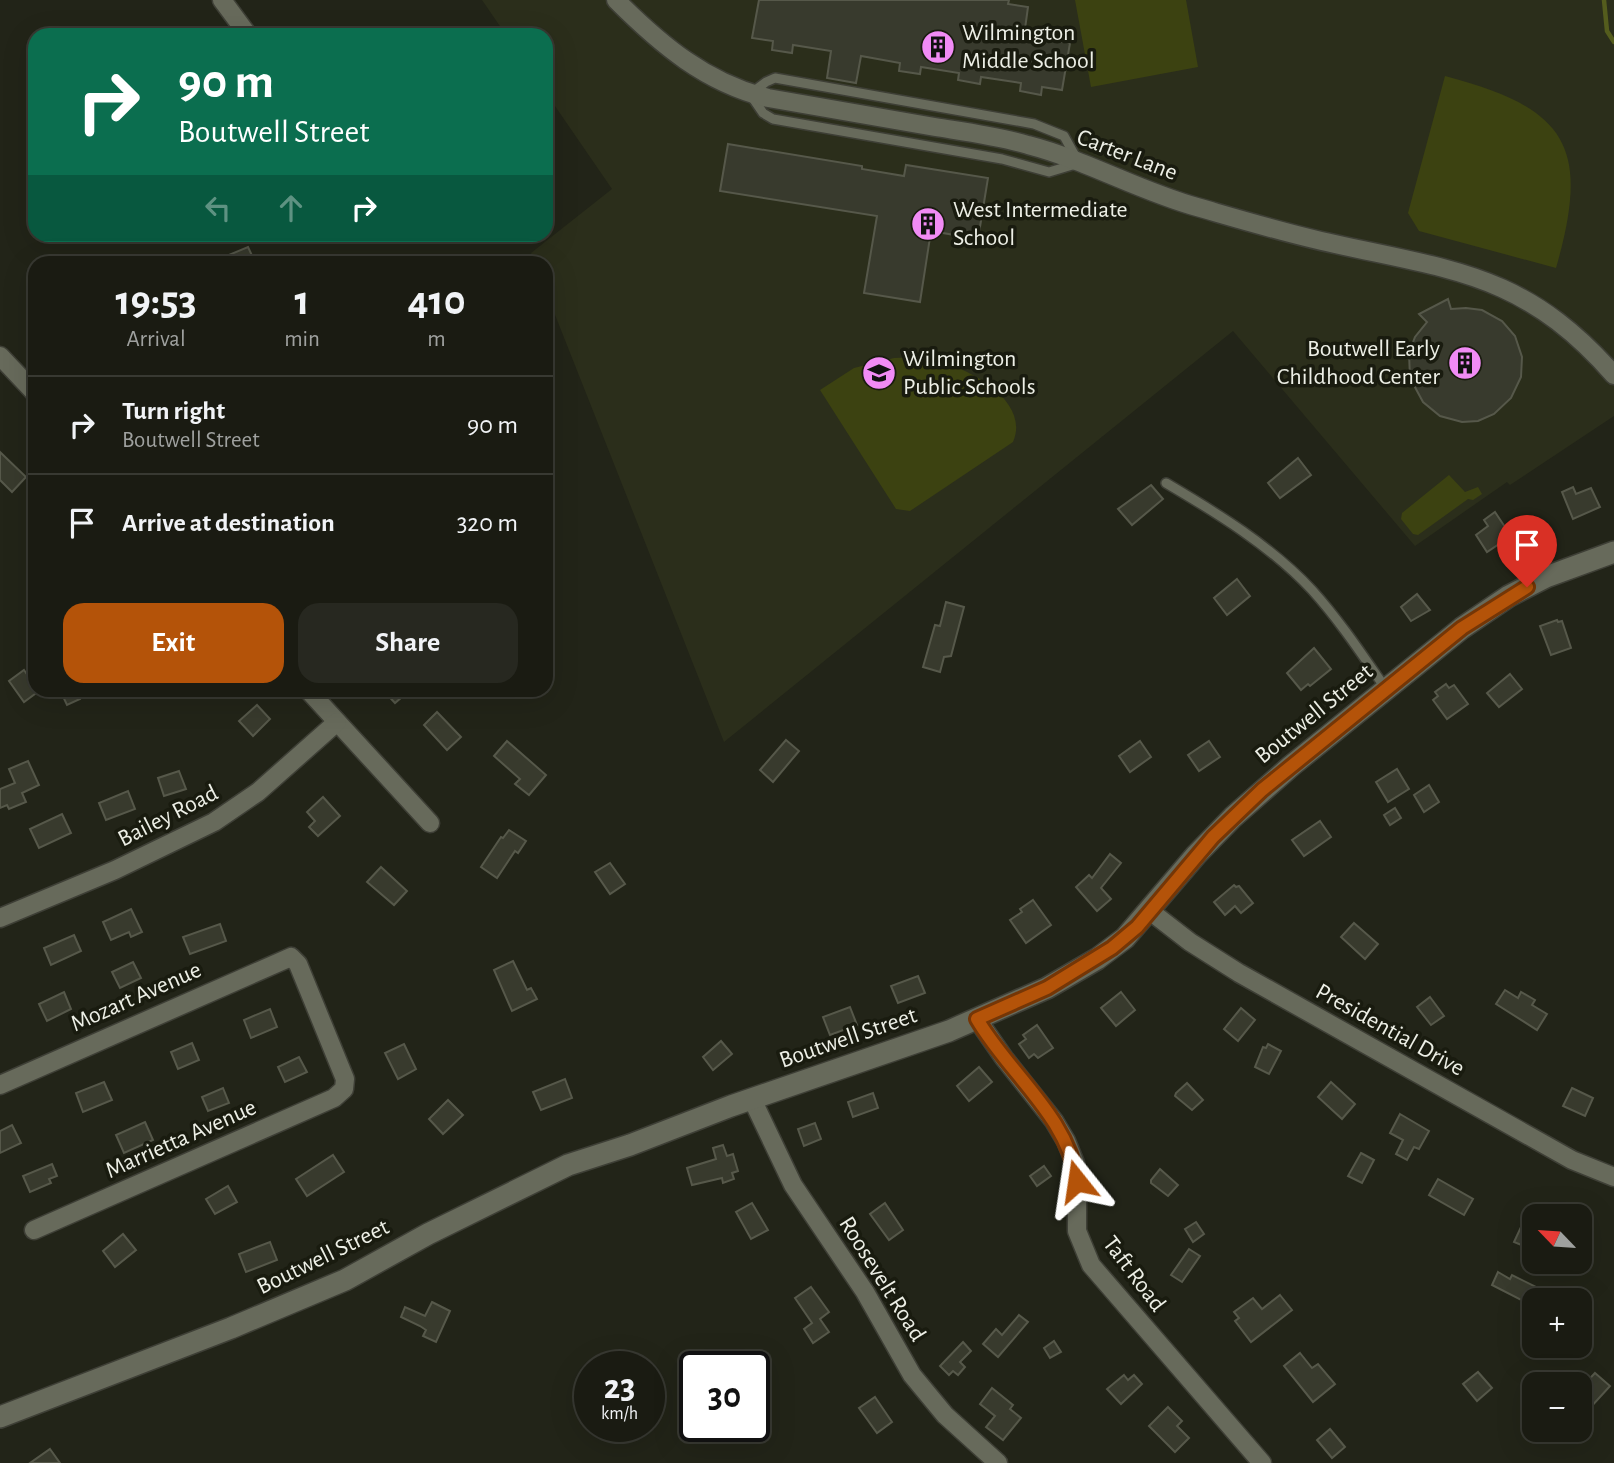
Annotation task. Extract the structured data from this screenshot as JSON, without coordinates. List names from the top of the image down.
{
  "streets": {
    "street": [
      "Carter Lane",
      "Boutwell Street",
      "Bailey Road",
      "Mozart Avenue",
      "Presidential Drive",
      "Marrietta Avenue",
      "Taft Road",
      "Roosevelt Road"
    ]
  },
  "crossings": [
    ["Boutwell Street", "Presidential Drive"],
    ["Boutwell Street", "Taft Road"],
    ["Boutwell Street", "Roosevelt Road"],
    ["Mozart Avenue", "Marrietta Avenue"]
  ],
  "places": {
    "building": ["Wilmington Middle School", "West Intermediate School", "Boutwell Early Childhood Center"],
    "school or university": ["Wilmington Public Schools"]
  },
  "north": "top left",
  "page": {
    "turn": ["90 m", "Boutwell Street"],
    "eta": [
      "19:53",
      "Arrival",
      "1",
      "min",
      "410",
      "m"
    ],
    "list": [
      {
        "name": "Turn right",
        "note": "Boutwell Street",
        "value": "90 m"
      },
      {
        "name": "Arrive at destination",
        "value": "320 m"
      }
    ],
    "buttons": ["Exit", "Share"],
    "map_buttons": ["+", "−"],
    "speed": "23 km/h",
    "limit": "30"
  }
}
